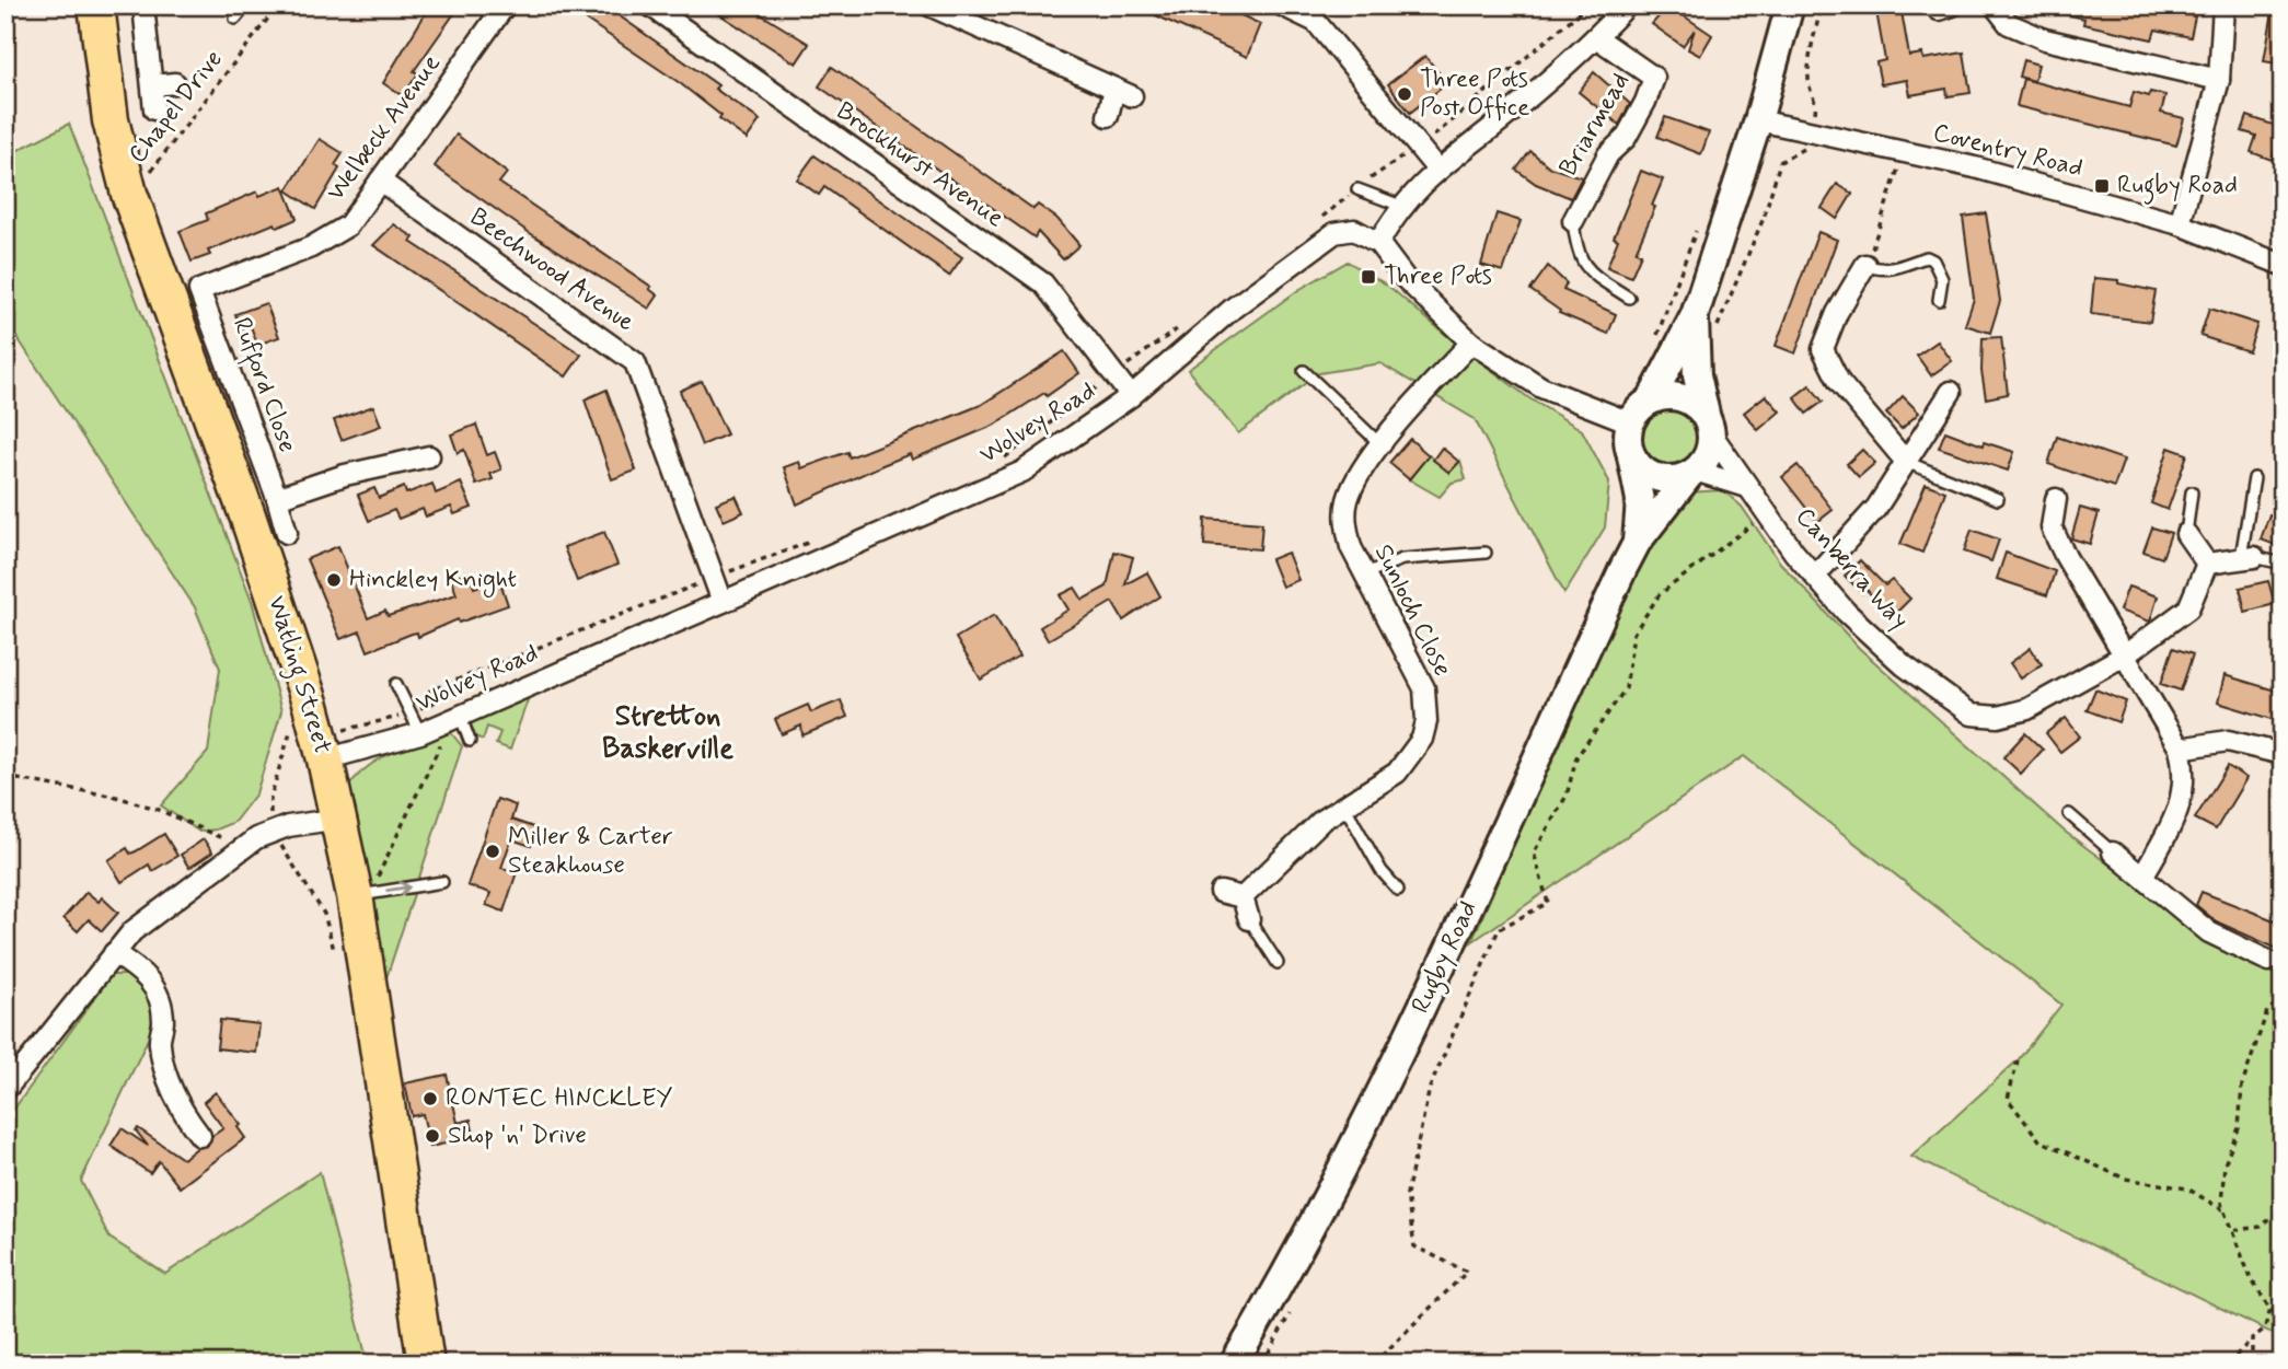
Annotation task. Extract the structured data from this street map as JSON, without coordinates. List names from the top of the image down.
{
  "streets": {
    "highway": ["Watling Street"],
    "main road": ["Rugby Road"],
    "street": [
      "Briarmead",
      "Welbeck Avenue",
      "Coventry Road",
      "Brockhurst Avenue",
      "Beechwood Avenue",
      "Rufford Close",
      "Wolvey Road",
      "Canberra Way",
      "Sunloch Close"
    ],
    "path": ["Chapel Drive"]
  },
  "crossings": [
    ["Chapel Drive", "Watling Street"],
    ["Welbeck Avenue", "Beechwood Avenue"],
    ["Welbeck Avenue", "Rufford Close"],
    ["Brockhurst Avenue", "Wolvey Road"],
    ["Beechwood Avenue", "Wolvey Road"],
    ["Wolvey Road", "Watling Street"],
    ["Canberra Way", "Rugby Road"]
  ],
  "districts": ["Stretton Baskerville"],
  "places": {
    "other": [
      "Three Pots Post Office",
      "Hinckley Knight",
      "Miller & Carter Steakhouse",
      "RONTEC HINCKLEY",
      "Shop 'n' Drive"
    ],
    "transit": ["Rugby Road", "Three Pots"]
  }
}
